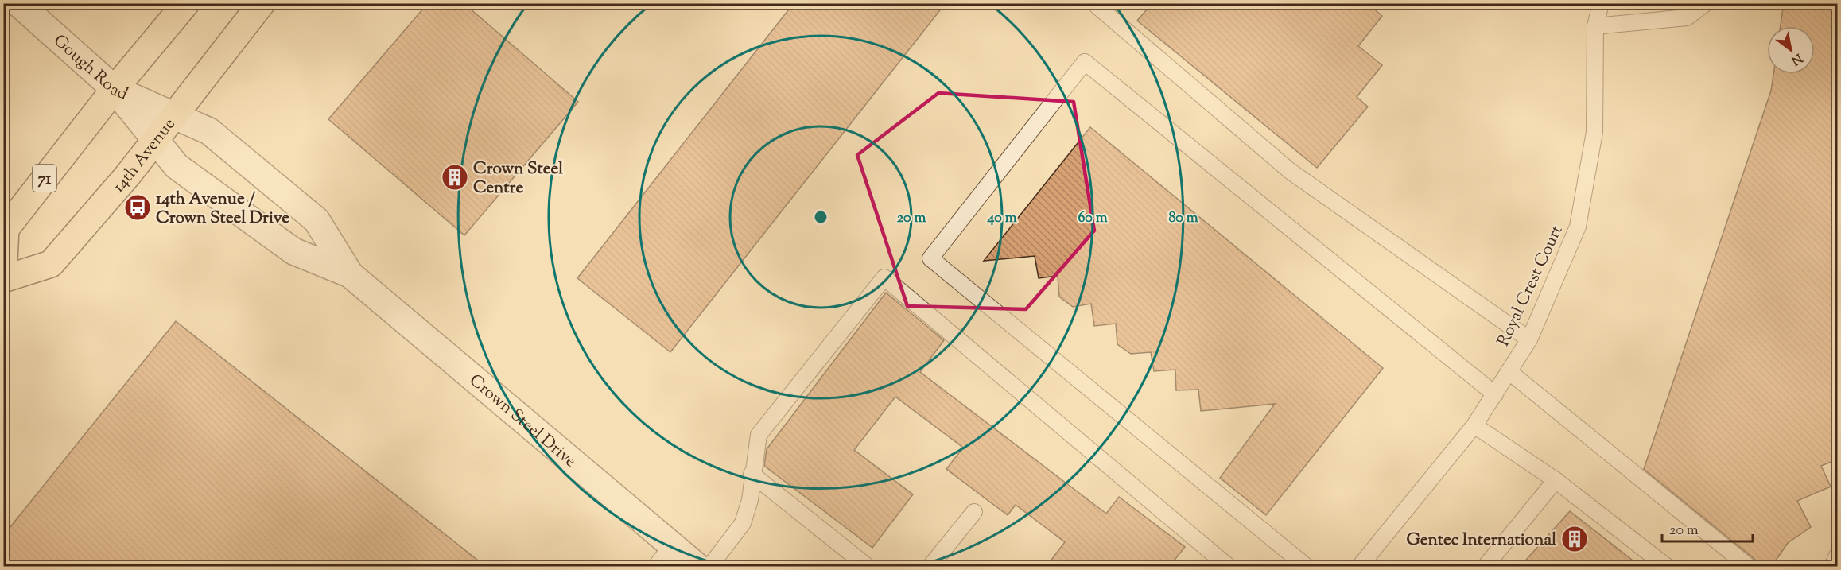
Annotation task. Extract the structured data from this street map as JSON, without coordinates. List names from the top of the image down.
{
  "streets": {
    "main road": ["14th Avenue", "71"],
    "street": ["Gough Road", "Crown Steel Drive"],
    "lane": ["Royal Crest Court"]
  },
  "crossings": [
    ["Gough Road", "14th Avenue"],
    ["Gough Road", "Crown Steel Drive"],
    ["14th Avenue", "Crown Steel Drive"]
  ],
  "places": {
    "building": ["Crown Steel Centre", "Gentec International"],
    "bus stop": ["14th Avenue / Crown Steel Drive"]
  },
  "scale_bar": "20 m",
  "north": "bottom right",
  "rings": [
    "20 m",
    "40 m",
    "60 m",
    "80 m"
  ]
}
